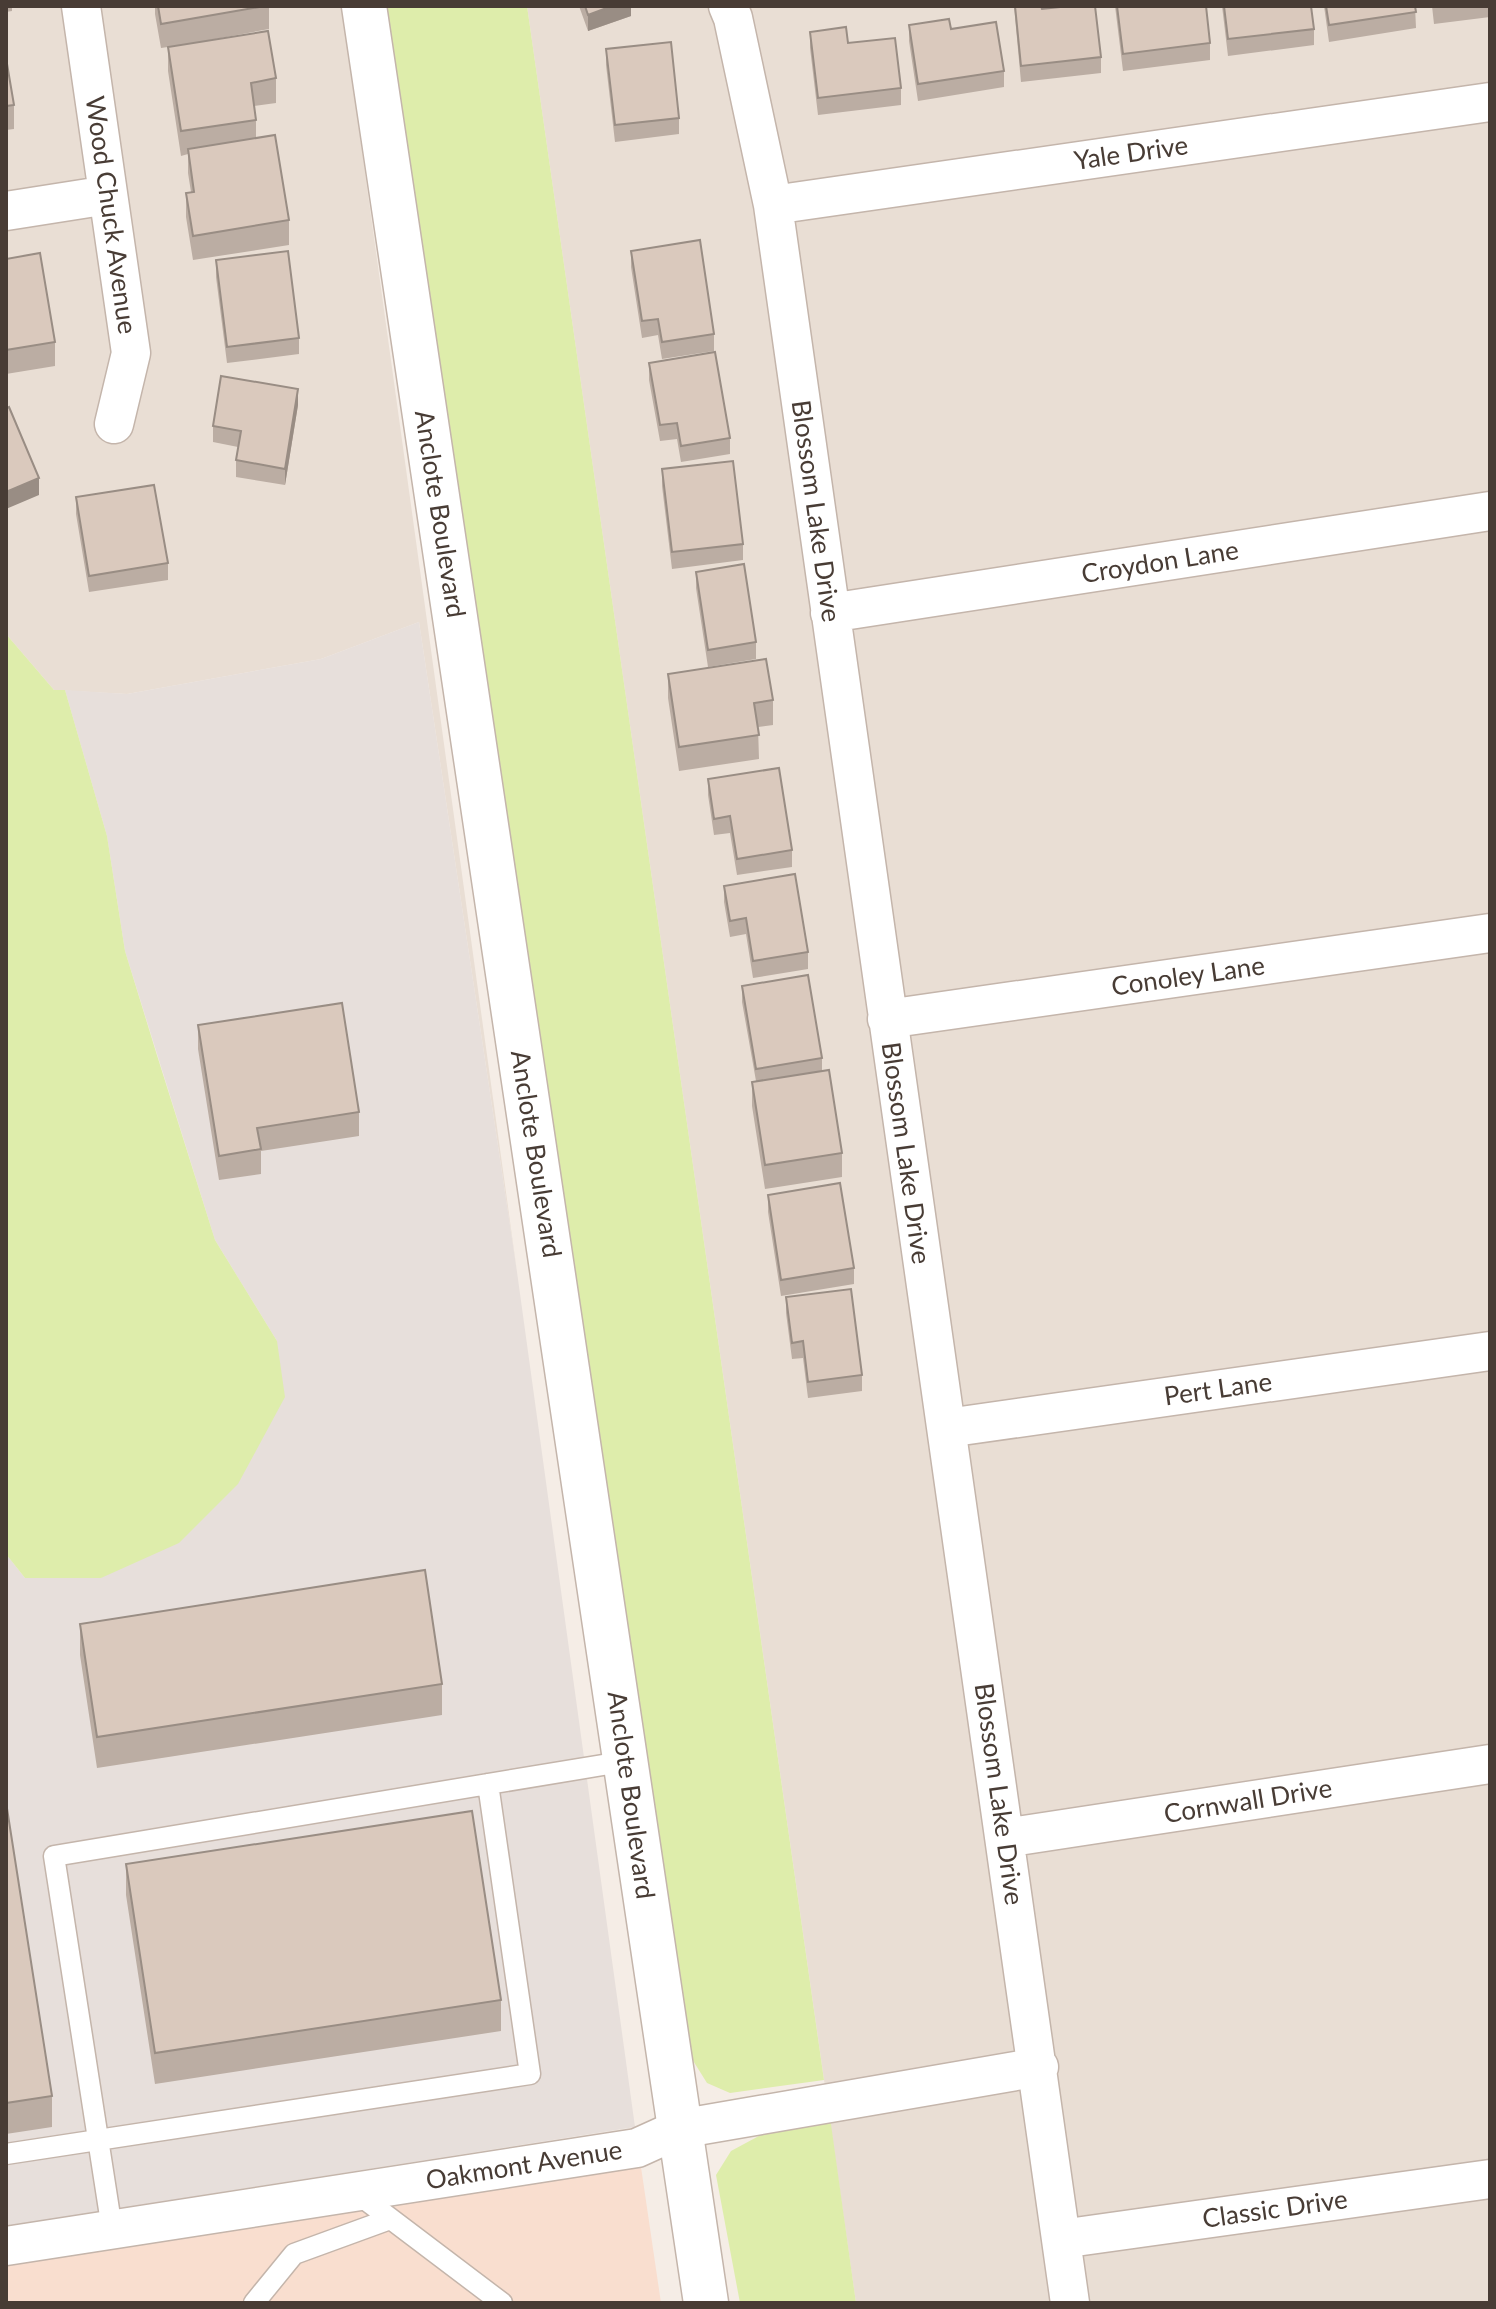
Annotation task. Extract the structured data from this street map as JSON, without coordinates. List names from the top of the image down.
{
  "streets": {
    "street": [
      "Yale Drive",
      "Wood Chuck Avenue",
      "Blossom Lake Drive",
      "Anclote Boulevard",
      "Croydon Lane",
      "Conoley Lane",
      "Pert Lane",
      "Cornwall Drive",
      "Oakmont Avenue",
      "Classic Drive"
    ]
  },
  "crossings": [
    ["Yale Drive", "Blossom Lake Drive"],
    ["Blossom Lake Drive", "Croydon Lane"],
    ["Blossom Lake Drive", "Conoley Lane"],
    ["Blossom Lake Drive", "Pert Lane"],
    ["Blossom Lake Drive", "Cornwall Drive"],
    ["Blossom Lake Drive", "Oakmont Avenue"],
    ["Blossom Lake Drive", "Classic Drive"],
    ["Anclote Boulevard", "Oakmont Avenue"]
  ]
}
